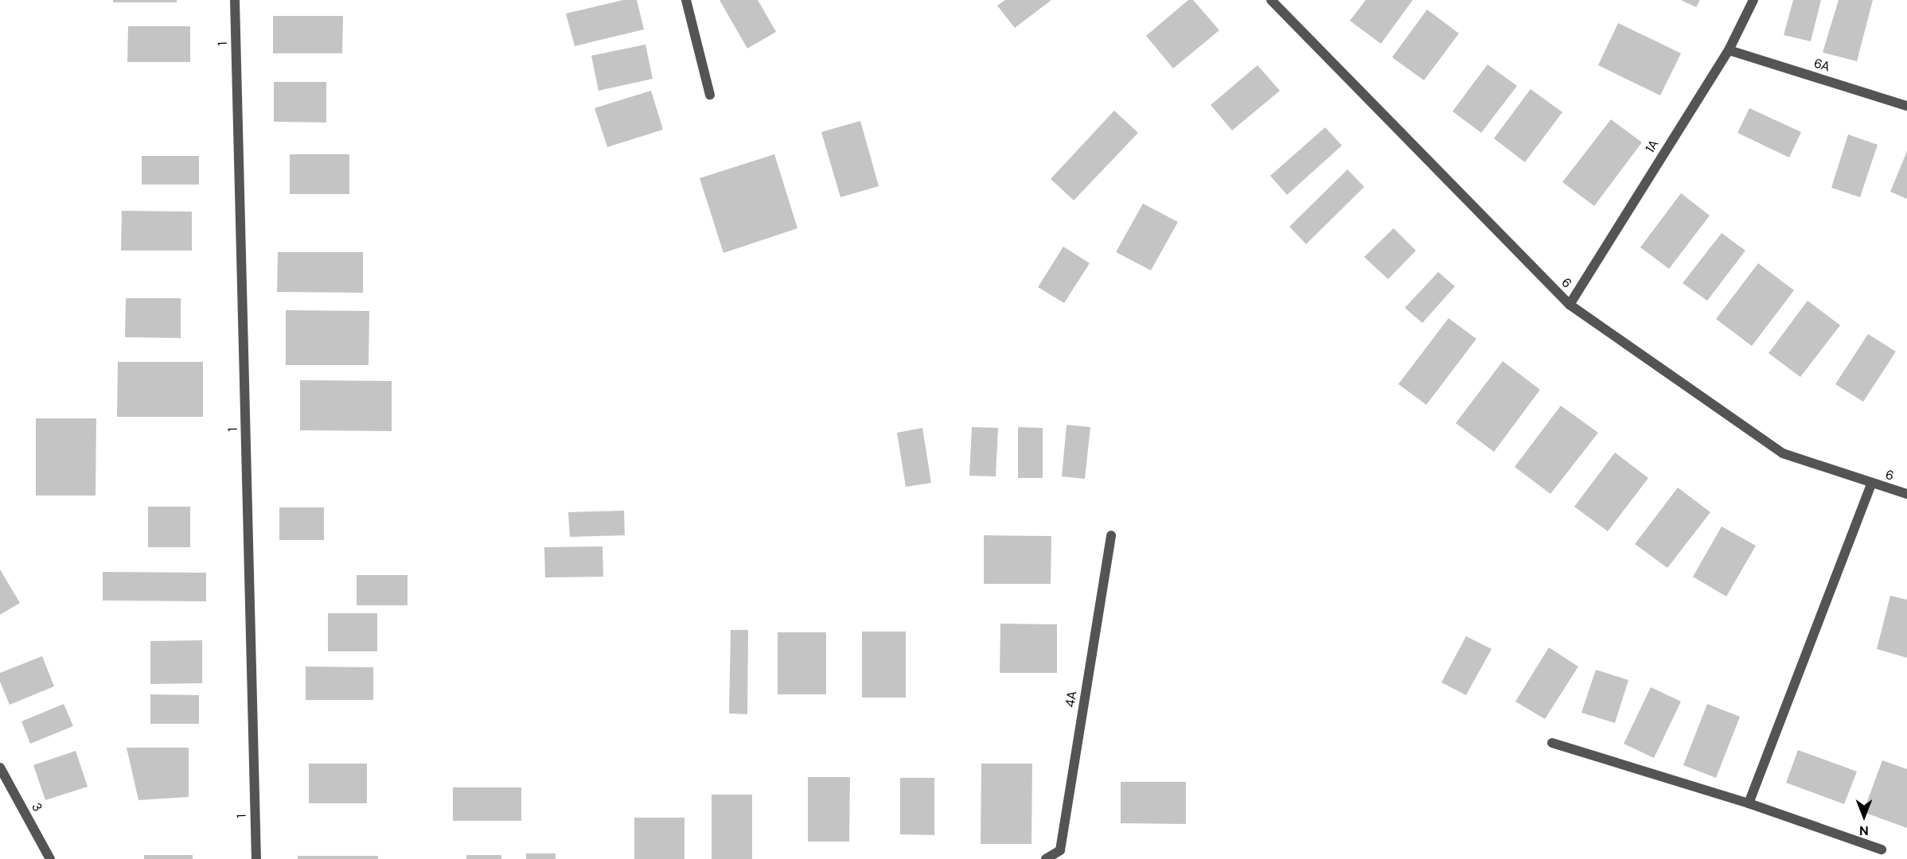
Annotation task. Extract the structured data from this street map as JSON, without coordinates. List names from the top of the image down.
{
  "streets": {
    "street": [
      "1",
      "6A",
      "1A",
      "6",
      "4A",
      "3"
    ]
  },
  "crossings": [
    ["6A", "1A"],
    ["1A", "6"]
  ],
  "north": "bottom"
}
